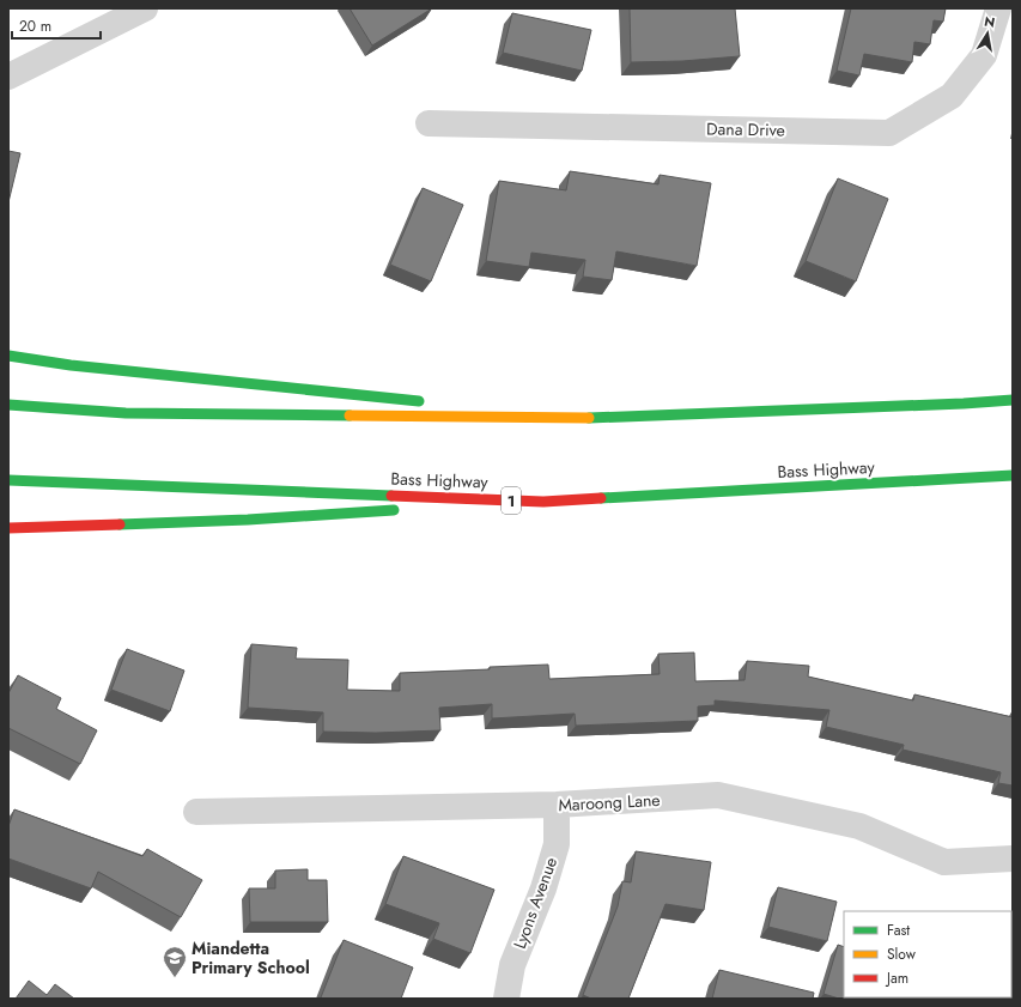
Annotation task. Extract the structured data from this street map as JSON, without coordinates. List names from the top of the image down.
{
  "streets": {
    "highway": ["Bass Highway", "1"],
    "street": ["Dana Drive", "Maroong Lane", "Lyons Avenue"]
  },
  "crossings": [
    ["Maroong Lane", "Lyons Avenue"]
  ],
  "places": {
    "school or university": ["Miandetta Primary School"]
  },
  "legend": ["Fast", "Slow", "Jam"],
  "scale_bar": "20 m",
  "north": "top"
}
